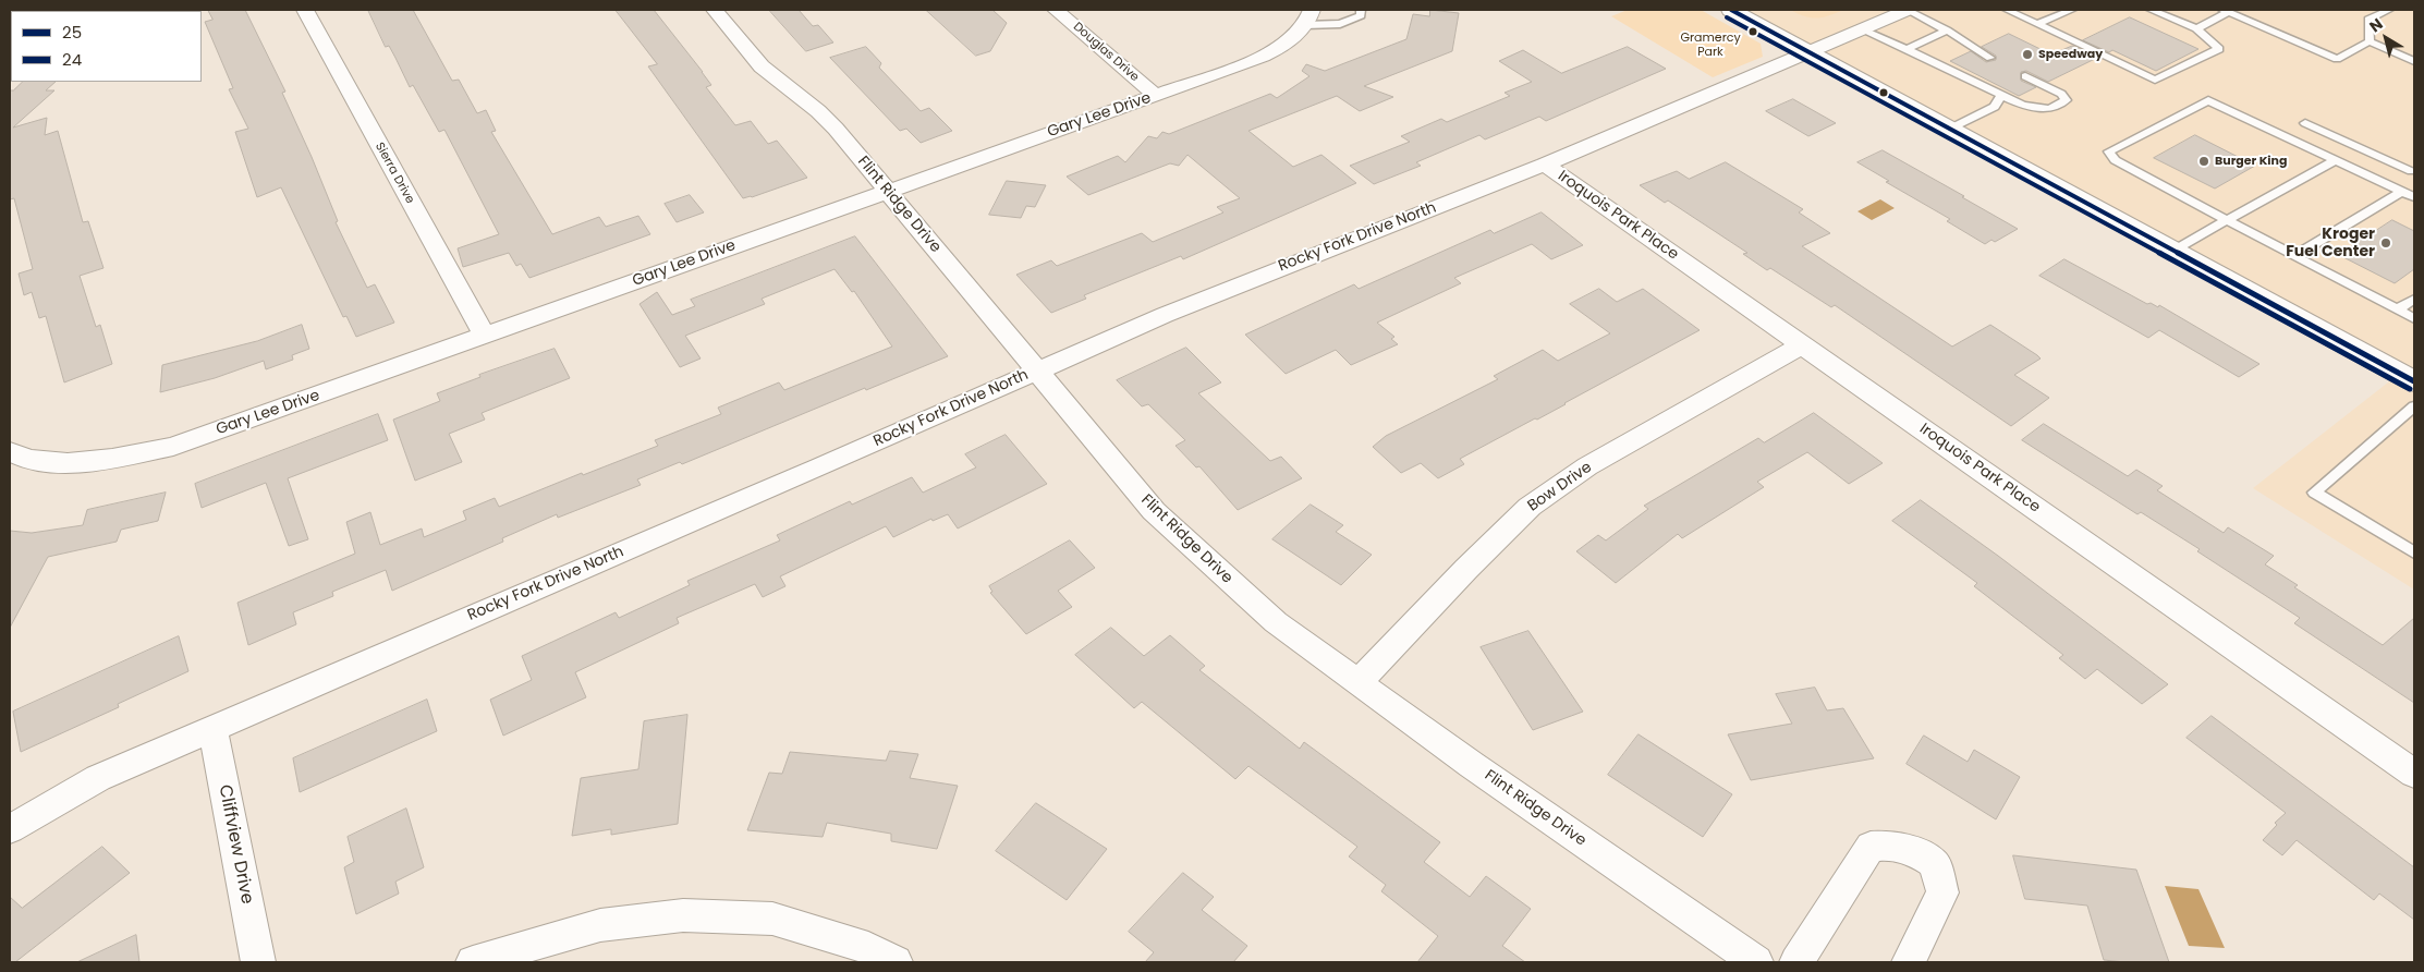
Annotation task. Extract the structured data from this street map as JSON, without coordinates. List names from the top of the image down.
{
  "streets": {
    "street": [
      "Douglas Drive",
      "Gary Lee Drive",
      "Sierra Drive",
      "Flint Ridge Drive",
      "Iroquois Park Place",
      "Rocky Fork Drive North",
      "Bow Drive",
      "Cliffview Drive"
    ]
  },
  "crossings": [
    ["Douglas Drive", "Gary Lee Drive"],
    ["Gary Lee Drive", "Sierra Drive"],
    ["Gary Lee Drive", "Flint Ridge Drive"],
    ["Flint Ridge Drive", "Rocky Fork Drive North"],
    ["Flint Ridge Drive", "Bow Drive"],
    ["Iroquois Park Place", "Rocky Fork Drive North"],
    ["Iroquois Park Place", "Bow Drive"],
    ["Rocky Fork Drive North", "Cliffview Drive"]
  ],
  "parks": ["Gramercy Park"],
  "places": ["Speedway", "Burger King", "Kroger Fuel Center"],
  "lines": ["transit line 25", "transit line 24"],
  "legend": ["25", "24"],
  "north": "top left"
}
